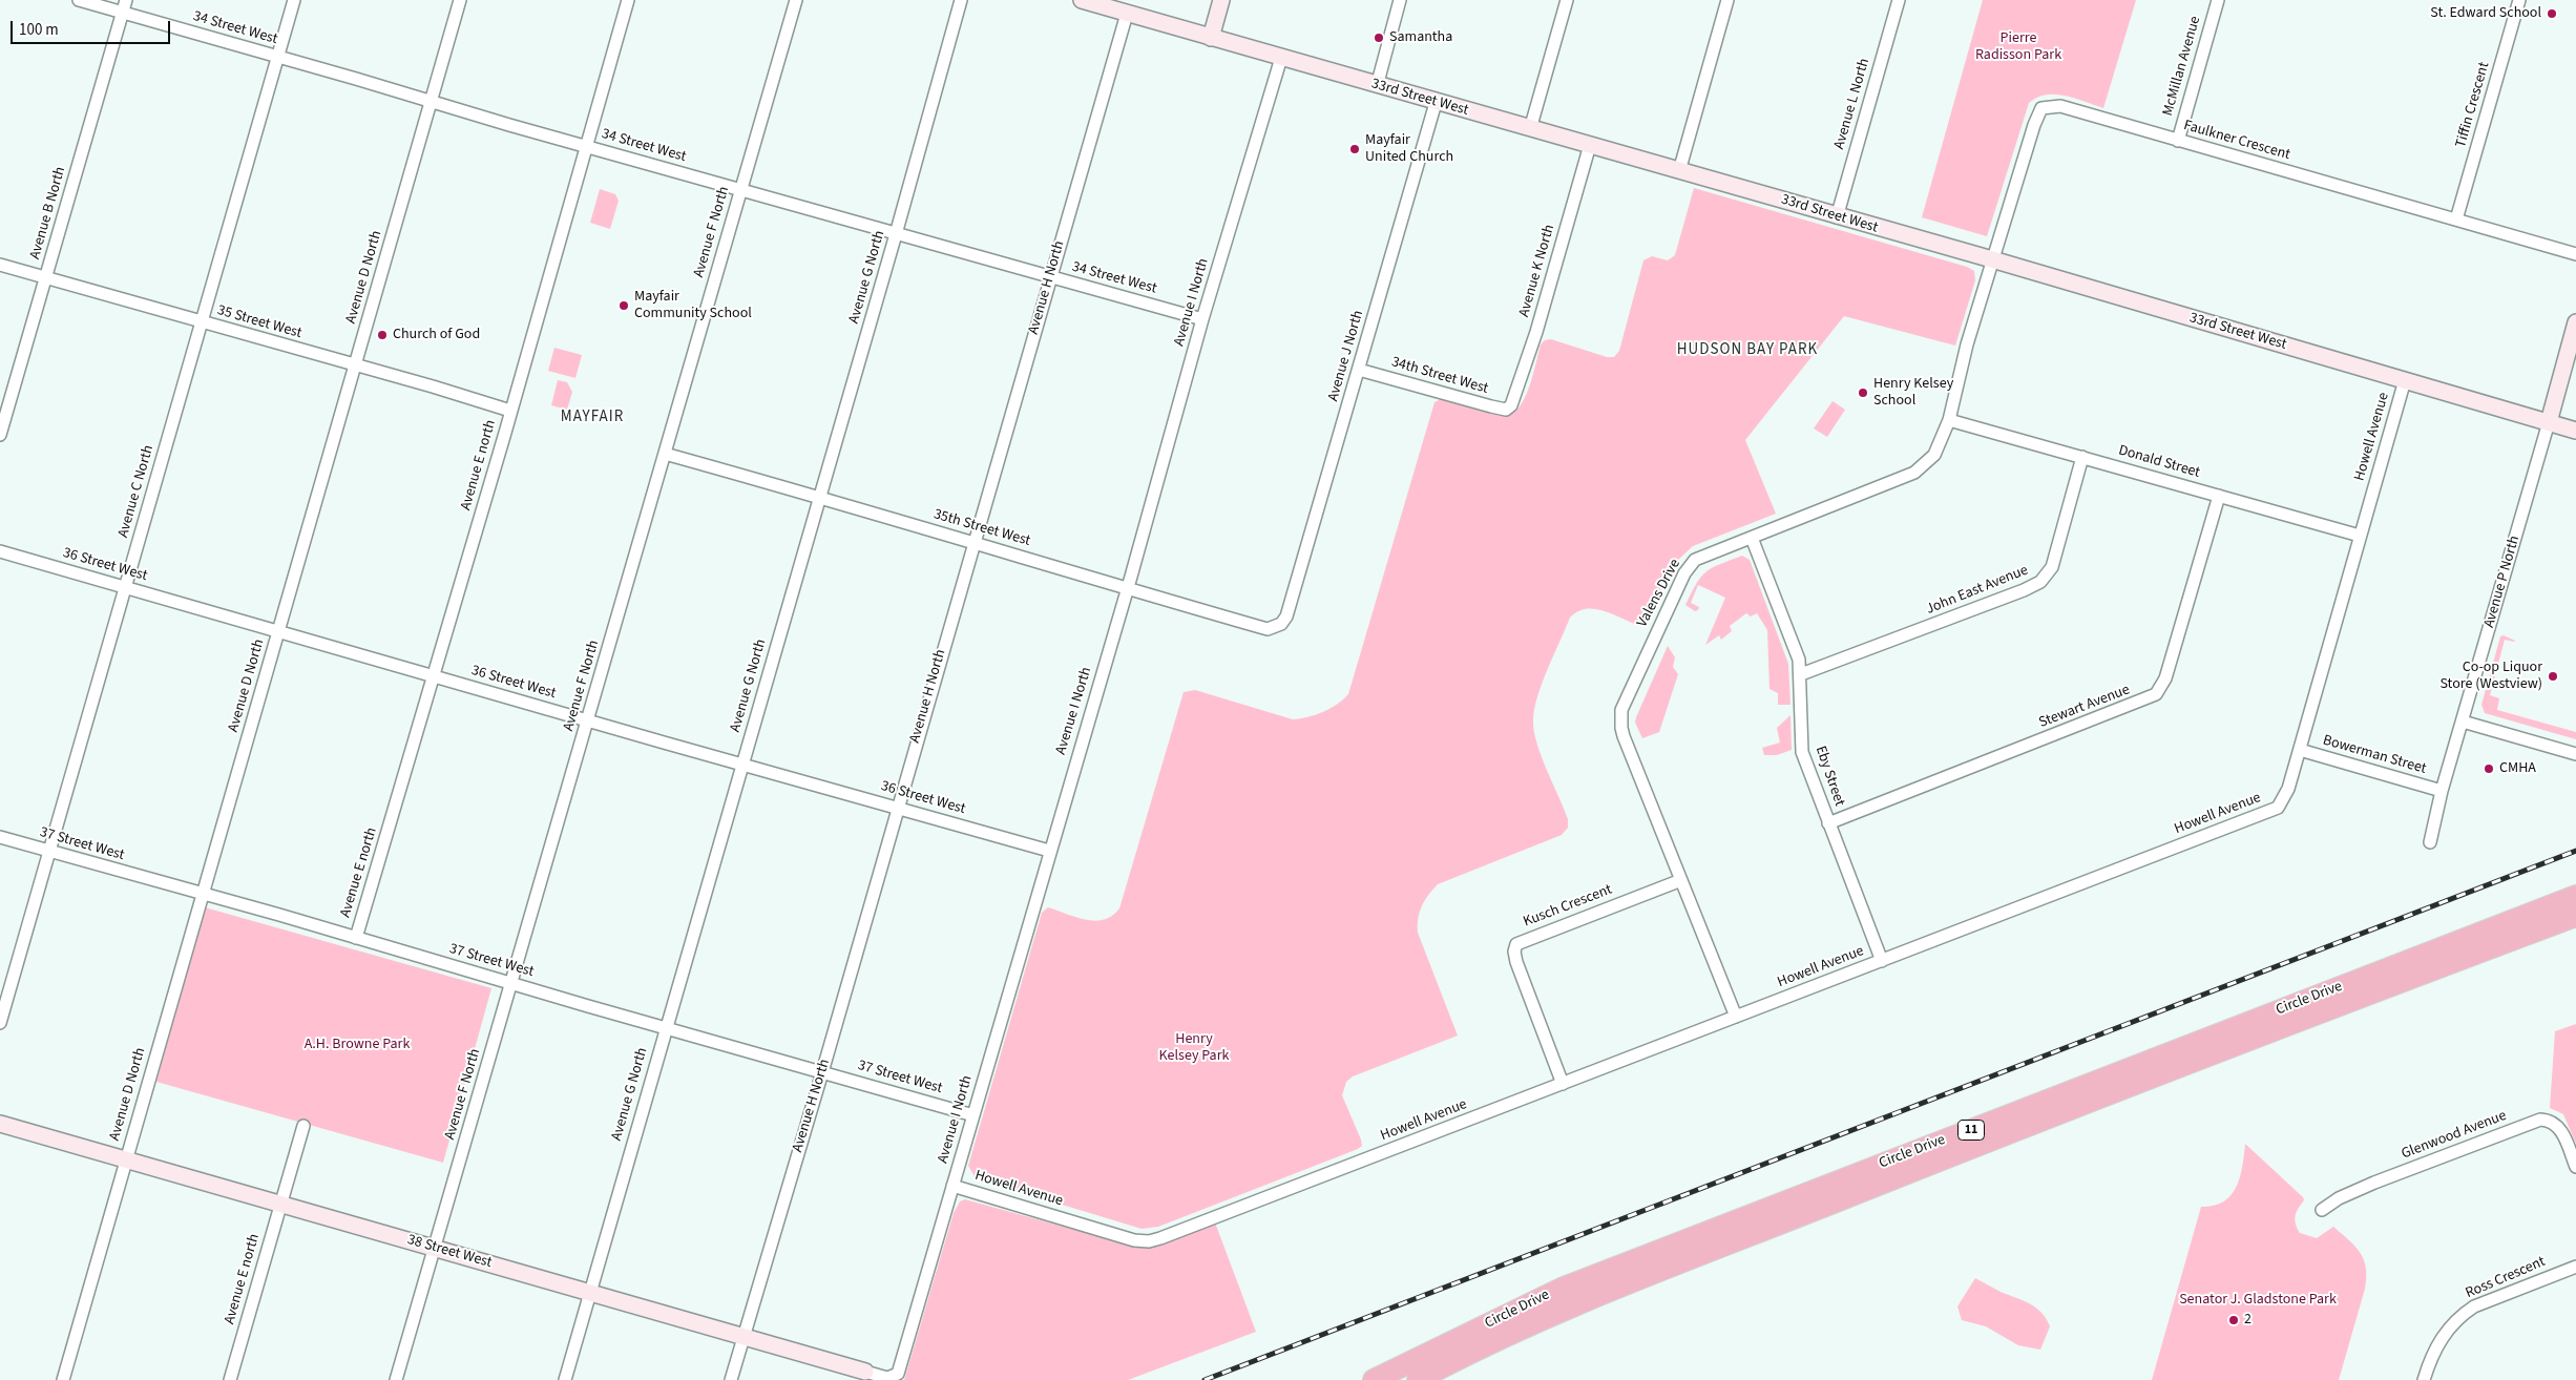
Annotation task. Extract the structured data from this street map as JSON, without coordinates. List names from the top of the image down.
{
  "streets": {
    "highway": ["Circle Drive", "11"],
    "main road": ["33rd Street West", "Avenue P North", "38 Street West"],
    "street": [
      "34 Street West",
      "McMillan Avenue",
      "Avenue L North",
      "Tiffin Crescent",
      "Faulkner Crescent",
      "Avenue B North",
      "Avenue F North",
      "Avenue K North",
      "Avenue D North",
      "Avenue G North",
      "Avenue H North",
      "Avenue I North",
      "35 Street West",
      "Avenue J North",
      "34th Street West",
      "Howell Avenue",
      "Donald Street",
      "Avenue E north",
      "Avenue C North",
      "35th Street West",
      "36 Street West",
      "John East Avenue",
      "Valens Drive",
      "Stewart Avenue",
      "Bowerman Street",
      "Eby Street",
      "37 Street West",
      "Kusch Crescent",
      "Glenwood Avenue",
      "Ross Crescent"
    ]
  },
  "crossings": [
    ["34 Street West", "Avenue B North"],
    ["34 Street West", "Avenue F North"],
    ["34 Street West", "Avenue D North"],
    ["34 Street West", "Avenue G North"],
    ["34 Street West", "Avenue H North"],
    ["34 Street West", "Avenue I North"],
    ["34 Street West", "Avenue E north"],
    ["34 Street West", "Avenue C North"],
    ["McMillan Avenue", "Faulkner Crescent"],
    ["33rd Street West", "Avenue L North"],
    ["33rd Street West", "Faulkner Crescent"],
    ["33rd Street West", "Avenue K North"],
    ["33rd Street West", "Avenue H North"],
    ["33rd Street West", "Avenue I North"],
    ["33rd Street West", "Avenue J North"],
    ["33rd Street West", "Howell Avenue"],
    ["33rd Street West", "Avenue P North"],
    ["33rd Street West", "Valens Drive"],
    ["Tiffin Crescent", "Faulkner Crescent"],
    ["Faulkner Crescent", "Valens Drive"],
    ["Avenue B North", "35 Street West"],
    ["Avenue F North", "35th Street West"],
    ["Avenue F North", "36 Street West"],
    ["Avenue F North", "37 Street West"],
    ["Avenue F North", "38 Street West"],
    ["Avenue K North", "34th Street West"],
    ["Avenue D North", "35 Street West"],
    ["Avenue D North", "36 Street West"],
    ["Avenue D North", "37 Street West"],
    ["Avenue D North", "38 Street West"],
    ["Avenue G North", "35th Street West"],
    ["Avenue G North", "36 Street West"],
    ["Avenue G North", "37 Street West"],
    ["Avenue G North", "38 Street West"],
    ["Avenue H North", "35th Street West"],
    ["Avenue H North", "36 Street West"],
    ["Avenue H North", "37 Street West"],
    ["Avenue H North", "38 Street West"],
    ["Avenue I North", "Howell Avenue"],
    ["Avenue I North", "35th Street West"],
    ["Avenue I North", "36 Street West"],
    ["Avenue I North", "37 Street West"],
    ["Avenue I North", "38 Street West"],
    ["35 Street West", "Avenue E north"],
    ["35 Street West", "Avenue C North"],
    ["Avenue J North", "34th Street West"],
    ["Avenue J North", "35th Street West"],
    ["Howell Avenue", "Donald Street"],
    ["Howell Avenue", "Valens Drive"],
    ["Howell Avenue", "Bowerman Street"],
    ["Howell Avenue", "Eby Street"],
    ["Howell Avenue", "Kusch Crescent"],
    ["Donald Street", "John East Avenue"],
    ["Donald Street", "Valens Drive"],
    ["Donald Street", "Stewart Avenue"],
    ["Avenue E north", "36 Street West"],
    ["Avenue E north", "37 Street West"],
    ["Avenue E north", "38 Street West"],
    ["Avenue C North", "36 Street West"],
    ["Avenue C North", "37 Street West"],
    ["Avenue P North", "Bowerman Street"],
    ["John East Avenue", "Eby Street"],
    ["Valens Drive", "Eby Street"],
    ["Valens Drive", "Kusch Crescent"],
    ["Stewart Avenue", "Eby Street"]
  ],
  "districts": ["HUDSON BAY PARK", "MAYFAIR"],
  "parks": [
    "Pierre Radisson Park",
    "Henry Kelsey Park",
    "A.H. Browne Park",
    "Senator J. Gladstone Park"
  ],
  "places": [
    "St. Edward School",
    "Samantha",
    "Mayfair United Church",
    "Mayfair Community School",
    "Church of God",
    "Henry Kelsey School",
    "Co-op Liquor Store (Westview)",
    "CMHA",
    "2"
  ],
  "scale_bar": "100 m"
}
